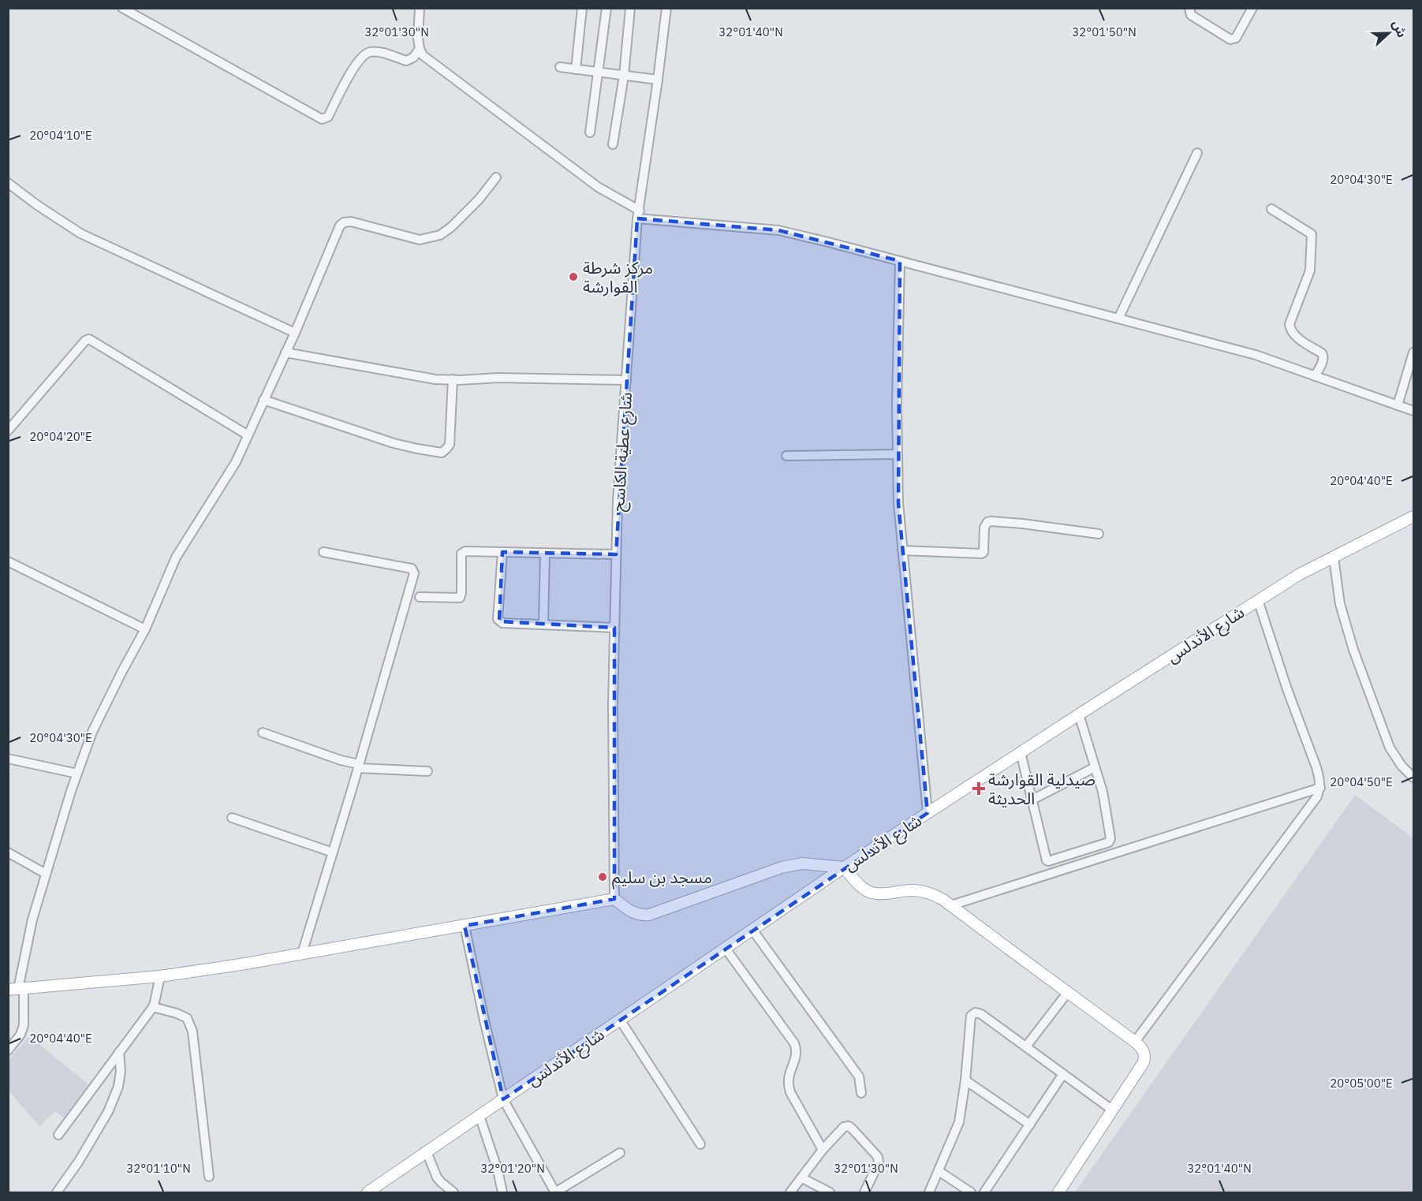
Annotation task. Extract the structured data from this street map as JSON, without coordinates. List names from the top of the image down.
{
  "streets": {
    "main road": ["شارع الأندلس"],
    "street": ["شارع عطية الكاسح"]
  },
  "places": {
    "other": ["مركز شرطة القوارشة", "مسجد بن سليم"],
    "health": ["صيدلية القوارشة الحديثة"]
  },
  "north": "right",
  "coordinates": [
    "32°01'30\"N",
    "32°01'40\"N",
    "32°01'50\"N",
    "20°04'10\"E",
    "20°04'30\"E",
    "20°04'20\"E",
    "20°04'40\"E",
    "20°04'50\"E",
    "20°05'00\"E",
    "32°01'10\"N",
    "32°01'20\"N"
  ]
}
